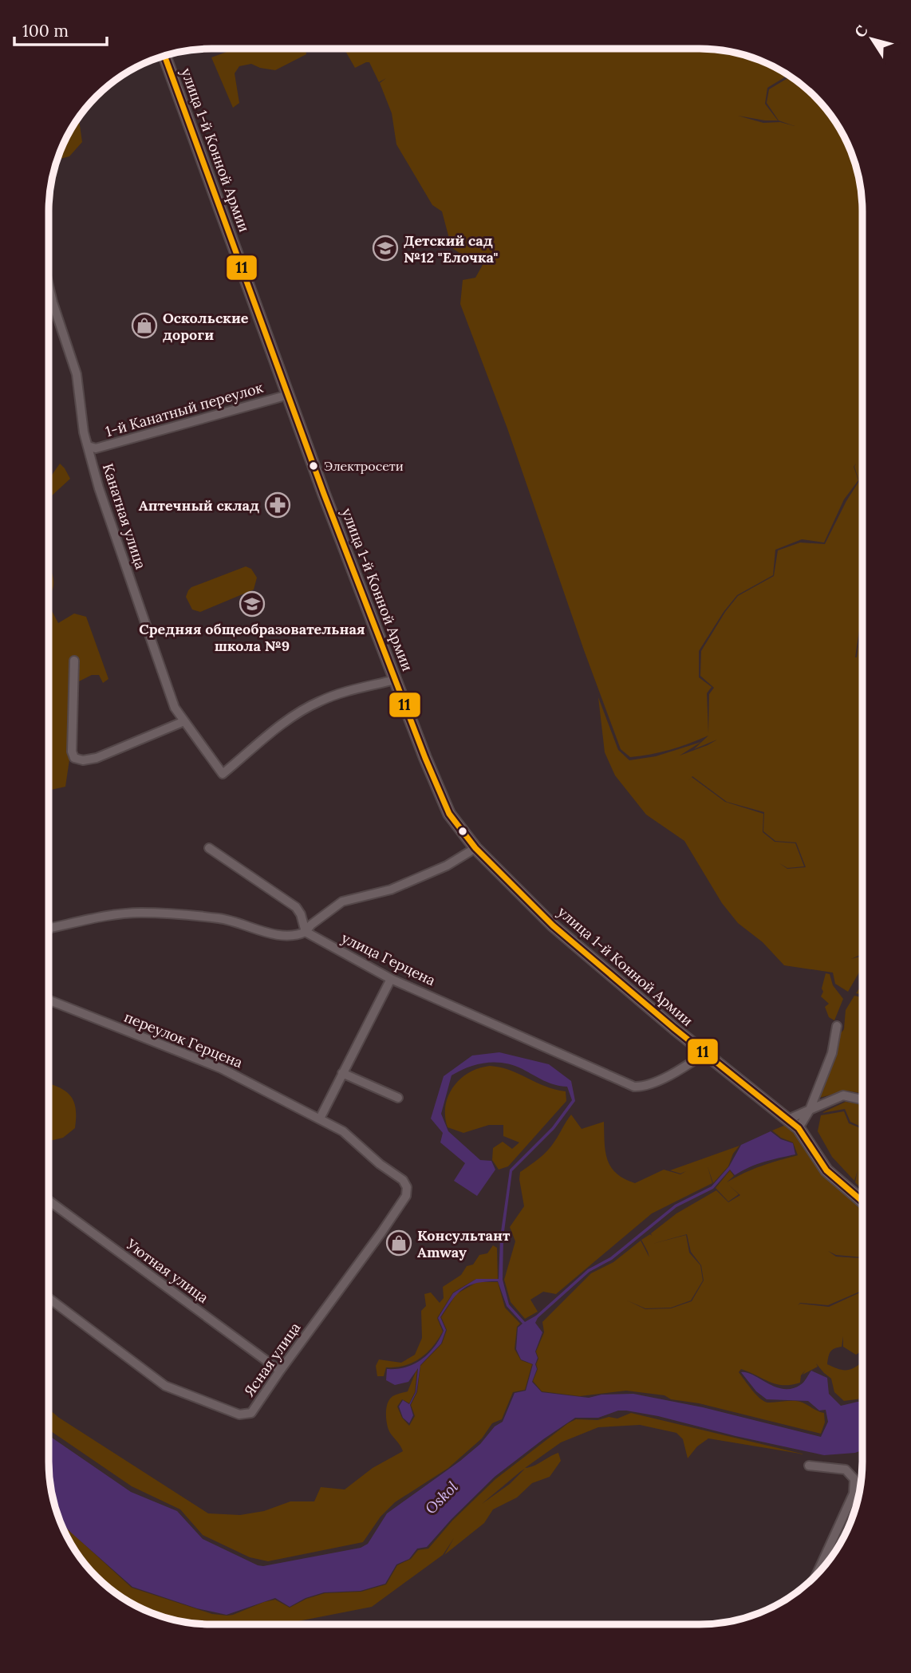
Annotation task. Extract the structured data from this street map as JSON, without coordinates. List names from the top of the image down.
{
  "streets": {
    "main road": ["улица 1-й Конной Армии"],
    "street": [
      "1-й Канатный переулок",
      "Канатная улица",
      "улица Герцена",
      "переулок Герцена",
      "Уютная улица",
      "Ясная улица"
    ]
  },
  "crossings": [
    ["улица 1-й Конной Армии", "1-й Канатный переулок"],
    ["улица 1-й Конной Армии", "Канатная улица"],
    ["улица 1-й Конной Армии", "улица Герцена"],
    ["1-й Канатный переулок", "Канатная улица"],
    ["переулок Герцена", "Ясная улица"],
    ["Уютная улица", "Ясная улица"]
  ],
  "water": ["Oskol"],
  "places": {
    "school or university": ["Детский сад №12 \"Елочка\"", "Средняя общеобразовательная школа №9"],
    "shop": ["Оскольские дороги", "Консультант Amway"],
    "other": ["Электросети"],
    "pharmacy": ["Аптечный склад"]
  },
  "lines": ["transit line 11"],
  "scale_bar": "100 m",
  "north": "top left"
}
